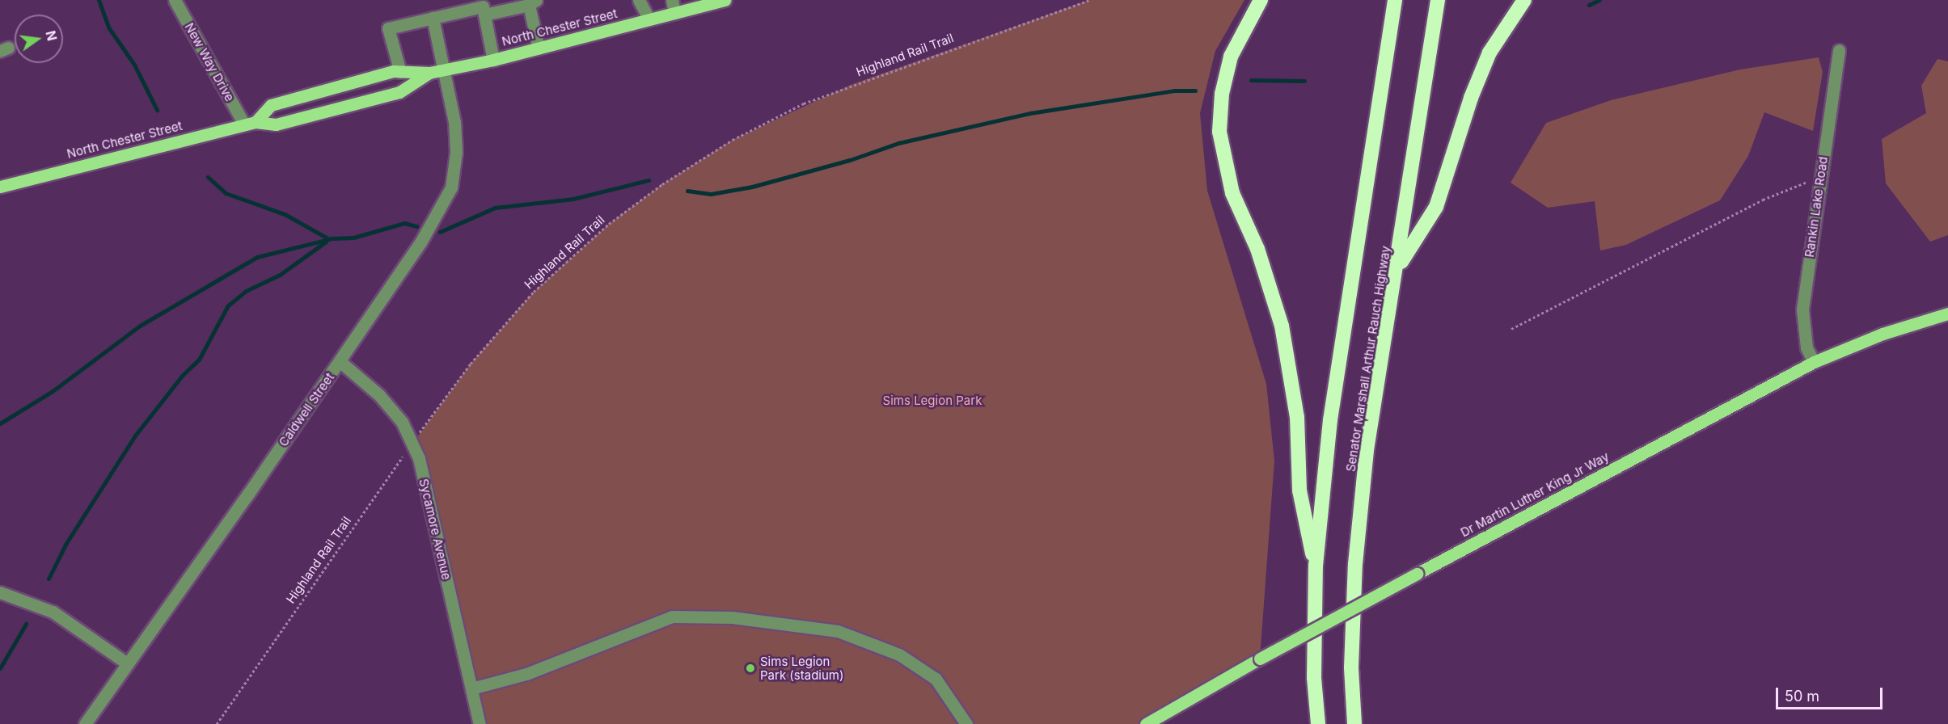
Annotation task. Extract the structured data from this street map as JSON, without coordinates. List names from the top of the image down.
{
  "streets": {
    "highway": ["Senator Marshall Arthur Rauch Highway"],
    "main road": ["North Chester Street", "Dr Martin Luther King Jr Way"],
    "street": [
      "New Way Drive",
      "Rankin Lake Road",
      "Caldwell Street",
      "Sycamore Avenue"
    ],
    "path": ["Highland Rail Trail"]
  },
  "crossings": [
    ["North Chester Street", "New Way Drive"],
    ["North Chester Street", "Caldwell Street"],
    ["Highland Rail Trail", "Sycamore Avenue"],
    ["Rankin Lake Road", "Dr Martin Luther King Jr Way"],
    ["Caldwell Street", "Sycamore Avenue"]
  ],
  "parks": ["Sims Legion Park"],
  "places": ["Sims Legion Park (stadium)"],
  "scale_bar": "50 m",
  "north": "right"
}
